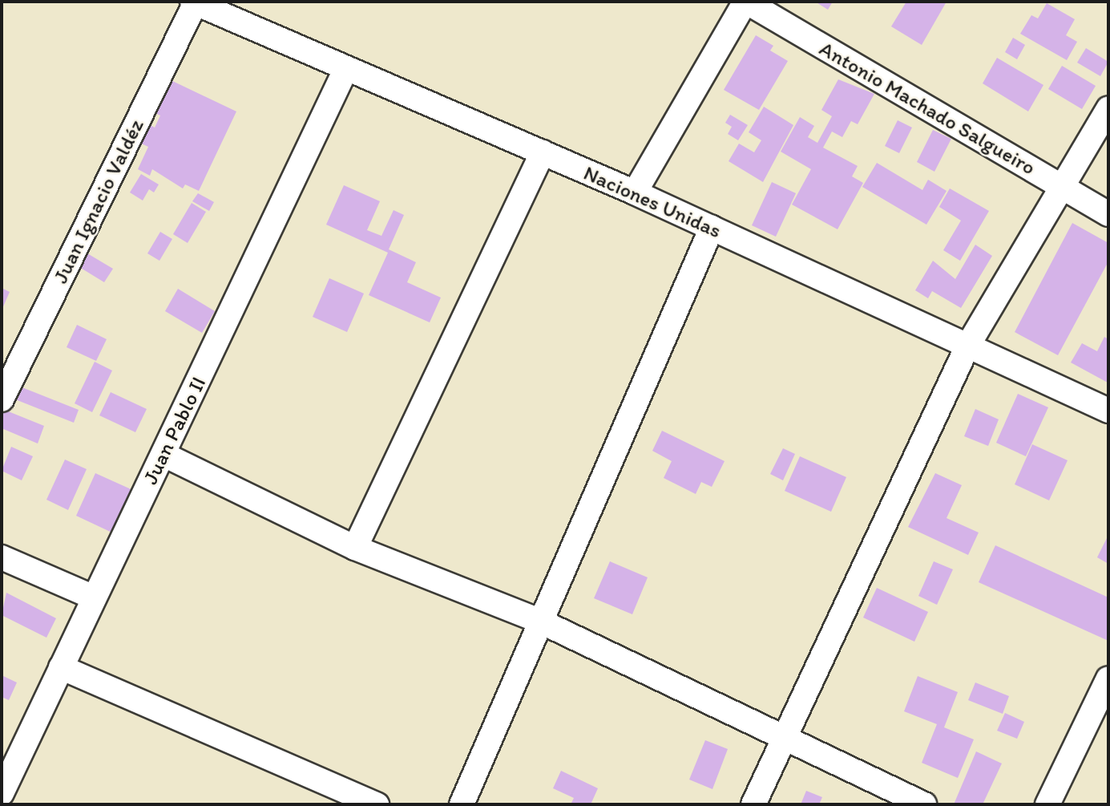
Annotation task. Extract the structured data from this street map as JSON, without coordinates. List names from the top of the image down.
{
  "streets": {
    "street": [
      "Antonio Machado Salgueiro",
      "Juan Ignacio Valdéz",
      "Naciones Unidas",
      "Juan Pablo II"
    ]
  },
  "crossings": [
    ["Juan Ignacio Valdéz", "Naciones Unidas"],
    ["Naciones Unidas", "Juan Pablo II"]
  ]
}
